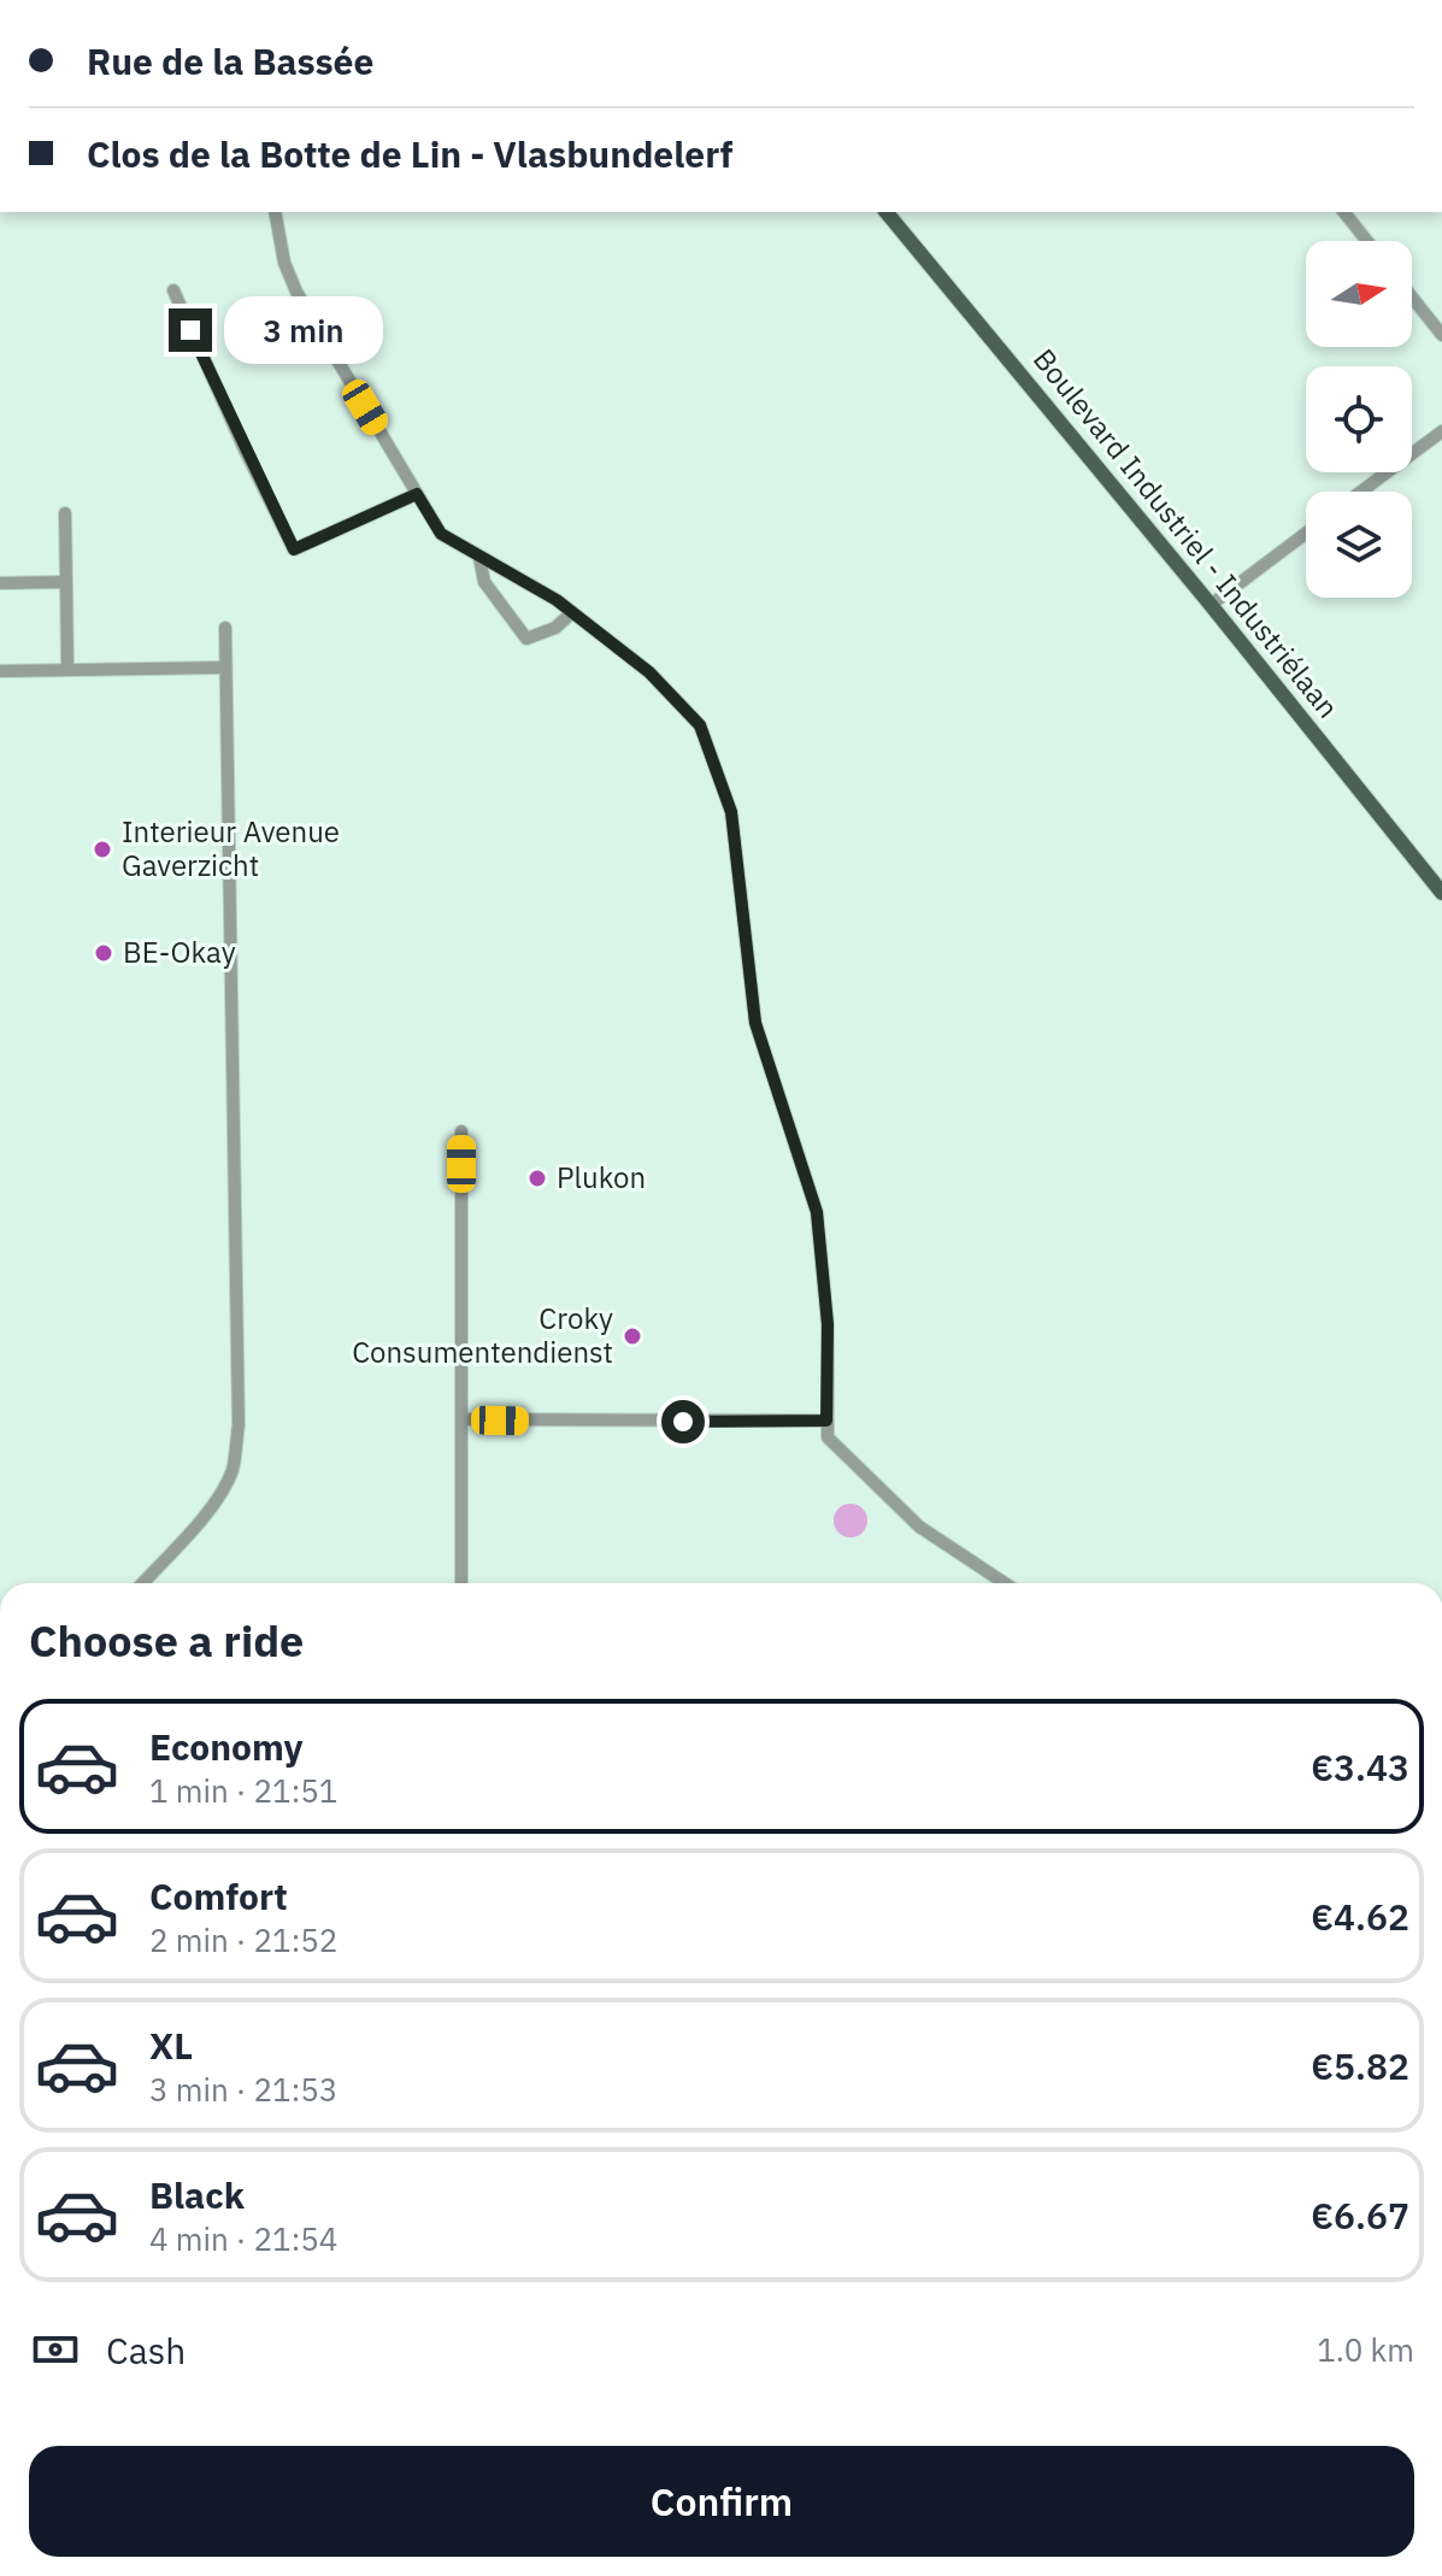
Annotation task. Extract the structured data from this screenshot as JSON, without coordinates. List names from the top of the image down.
{
  "streets": {
    "main road": ["Boulevard Industriel - Industriélaan"]
  },
  "places": [
    "Interieur Avenue Gaverzicht",
    "BE-Okay",
    "Plukon",
    "Croky Consumentendienst"
  ],
  "north": "right",
  "page": {
    "banner": ["Rue de la Bassée", "Clos de la Botte de Lin - Vlasbundelerf"],
    "bubble": "3 min",
    "heading": "Choose a ride",
    "list": [
      {
        "name": "Economy",
        "note": "1 min · 21:51",
        "value": "€3.43"
      },
      {
        "name": "Comfort",
        "note": "2 min · 21:52",
        "value": "€4.62"
      },
      {
        "name": "XL",
        "note": "3 min · 21:53",
        "value": "€5.82"
      },
      {
        "name": "Black",
        "note": "4 min · 21:54",
        "value": "€6.67"
      }
    ],
    "pay": ["Cash", "1.0 km"],
    "buttons": "Confirm"
  }
}
